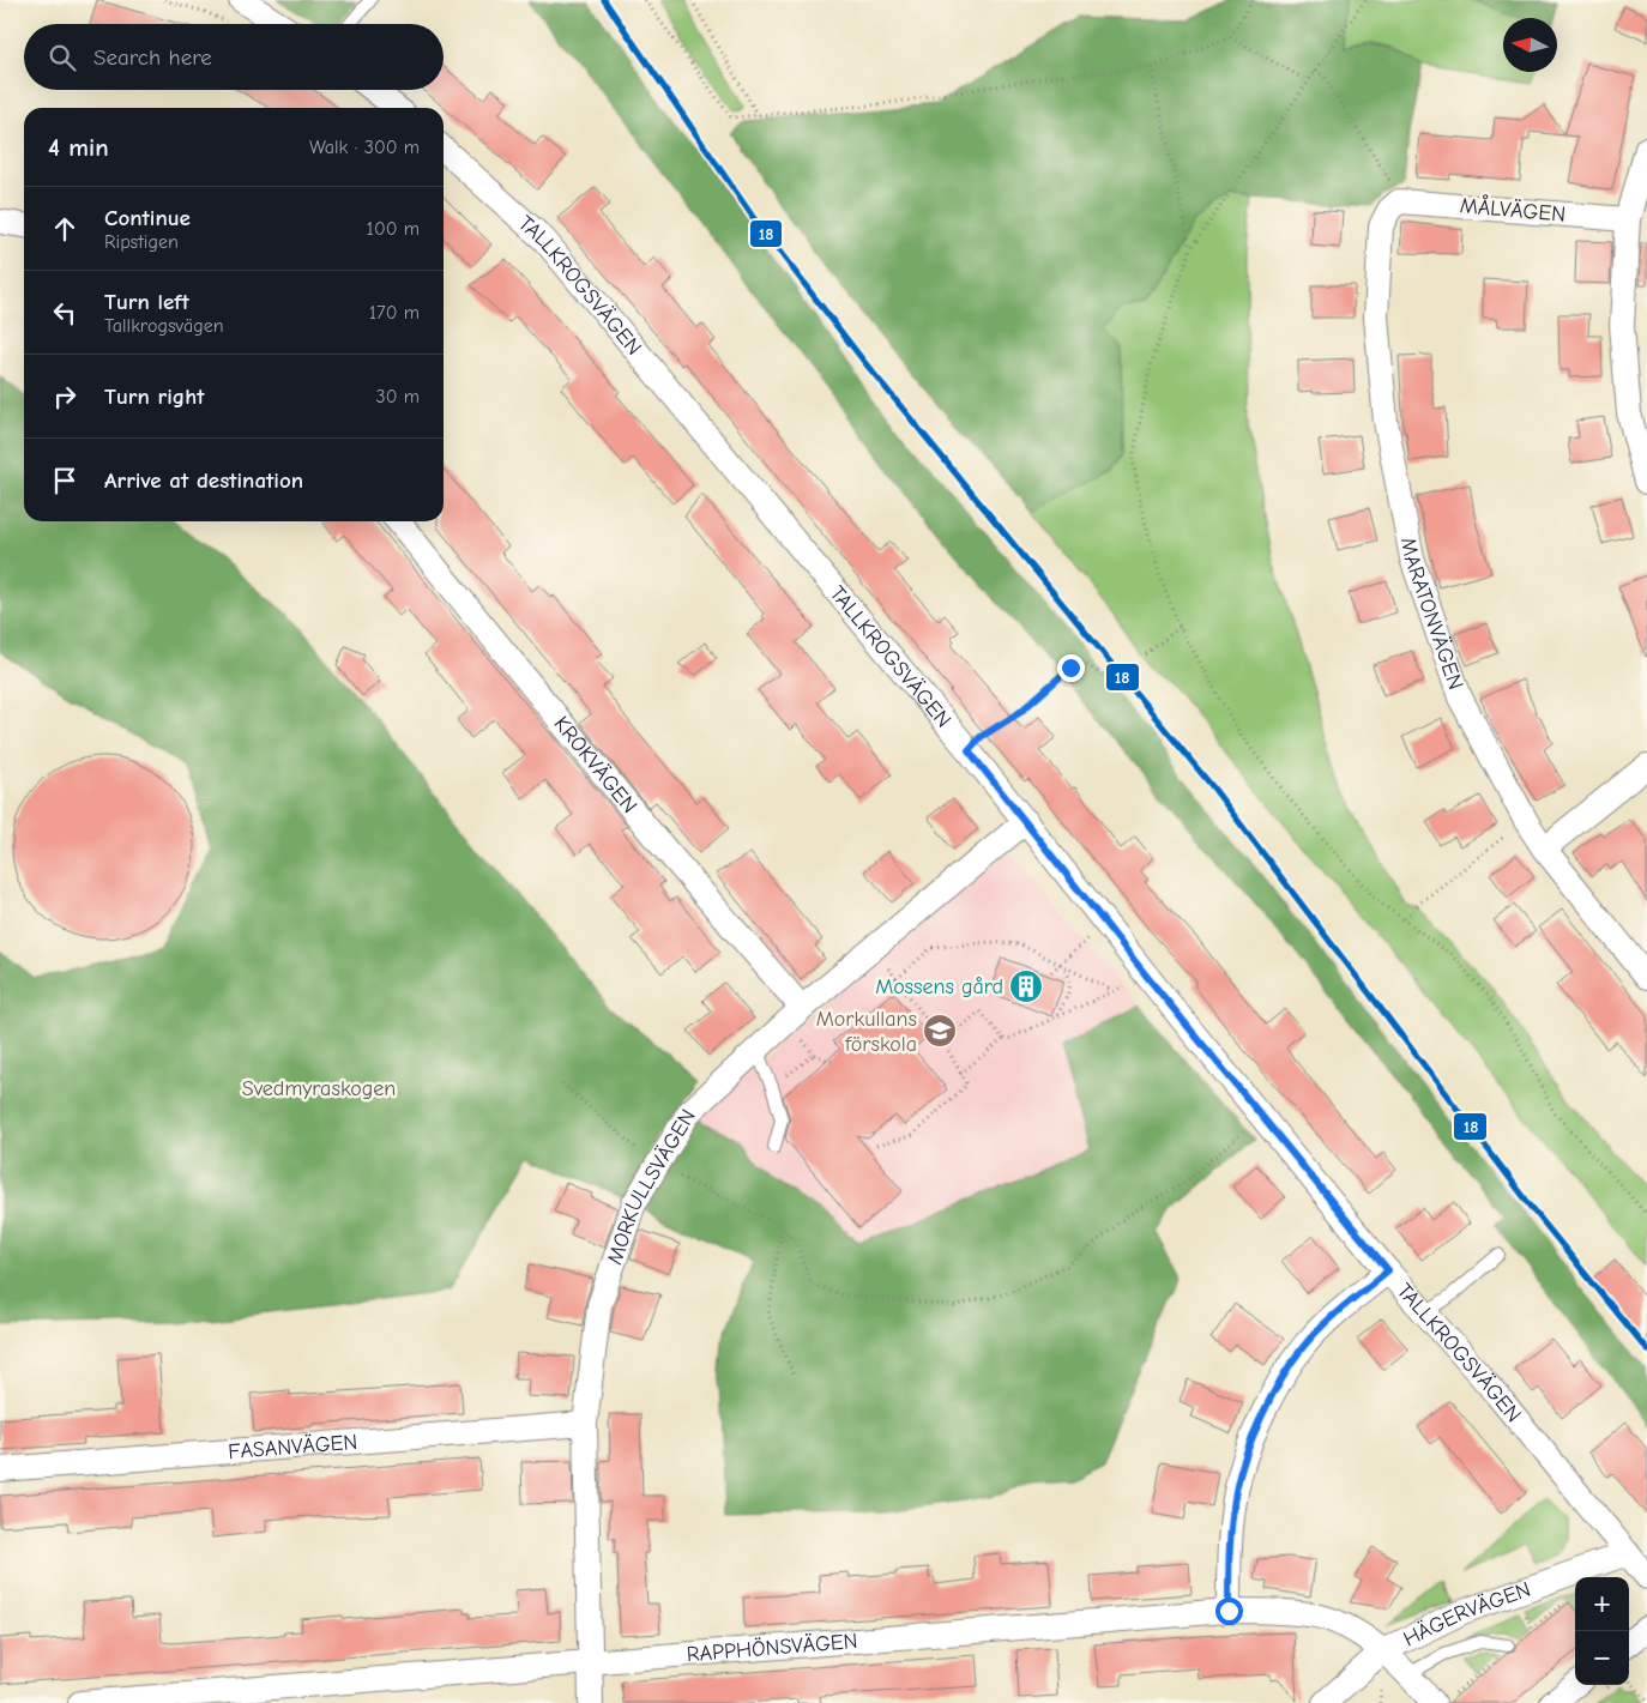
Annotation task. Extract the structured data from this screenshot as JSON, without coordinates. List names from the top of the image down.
{
  "streets": {
    "street": [
      "MÅLVÄGEN",
      "TALLKROGSVÄGEN",
      "MARATONVÄGEN",
      "KROKVÄGEN",
      "MORKULLSVÄGEN",
      "FASANVÄGEN",
      "HÄGERVÄGEN",
      "RAPPHÖNSVÄGEN"
    ]
  },
  "crossings": [
    ["MÅLVÄGEN", "MARATONVÄGEN"],
    ["TALLKROGSVÄGEN", "MORKULLSVÄGEN"],
    ["TALLKROGSVÄGEN", "HÄGERVÄGEN"],
    ["KROKVÄGEN", "MORKULLSVÄGEN"],
    ["MORKULLSVÄGEN", "FASANVÄGEN"],
    ["MORKULLSVÄGEN", "RAPPHÖNSVÄGEN"],
    ["HÄGERVÄGEN", "RAPPHÖNSVÄGEN"]
  ],
  "parks": ["Svedmyraskogen"],
  "places": {
    "building": ["Mossens gård"],
    "school or university": ["Morkullans förskola"]
  },
  "lines": ["transit line 18"],
  "north": "left",
  "page": {
    "search": "Search here",
    "heading": ["4 min", "Walk · 300 m"],
    "list": [
      ["Continue", "Ripstigen", "100 m"],
      ["Turn left", "Tallkrogsvägen", "170 m"],
      ["Turn right", "30 m"],
      "Arrive at destination"
    ],
    "map_buttons": ["+", "−"]
  }
}
